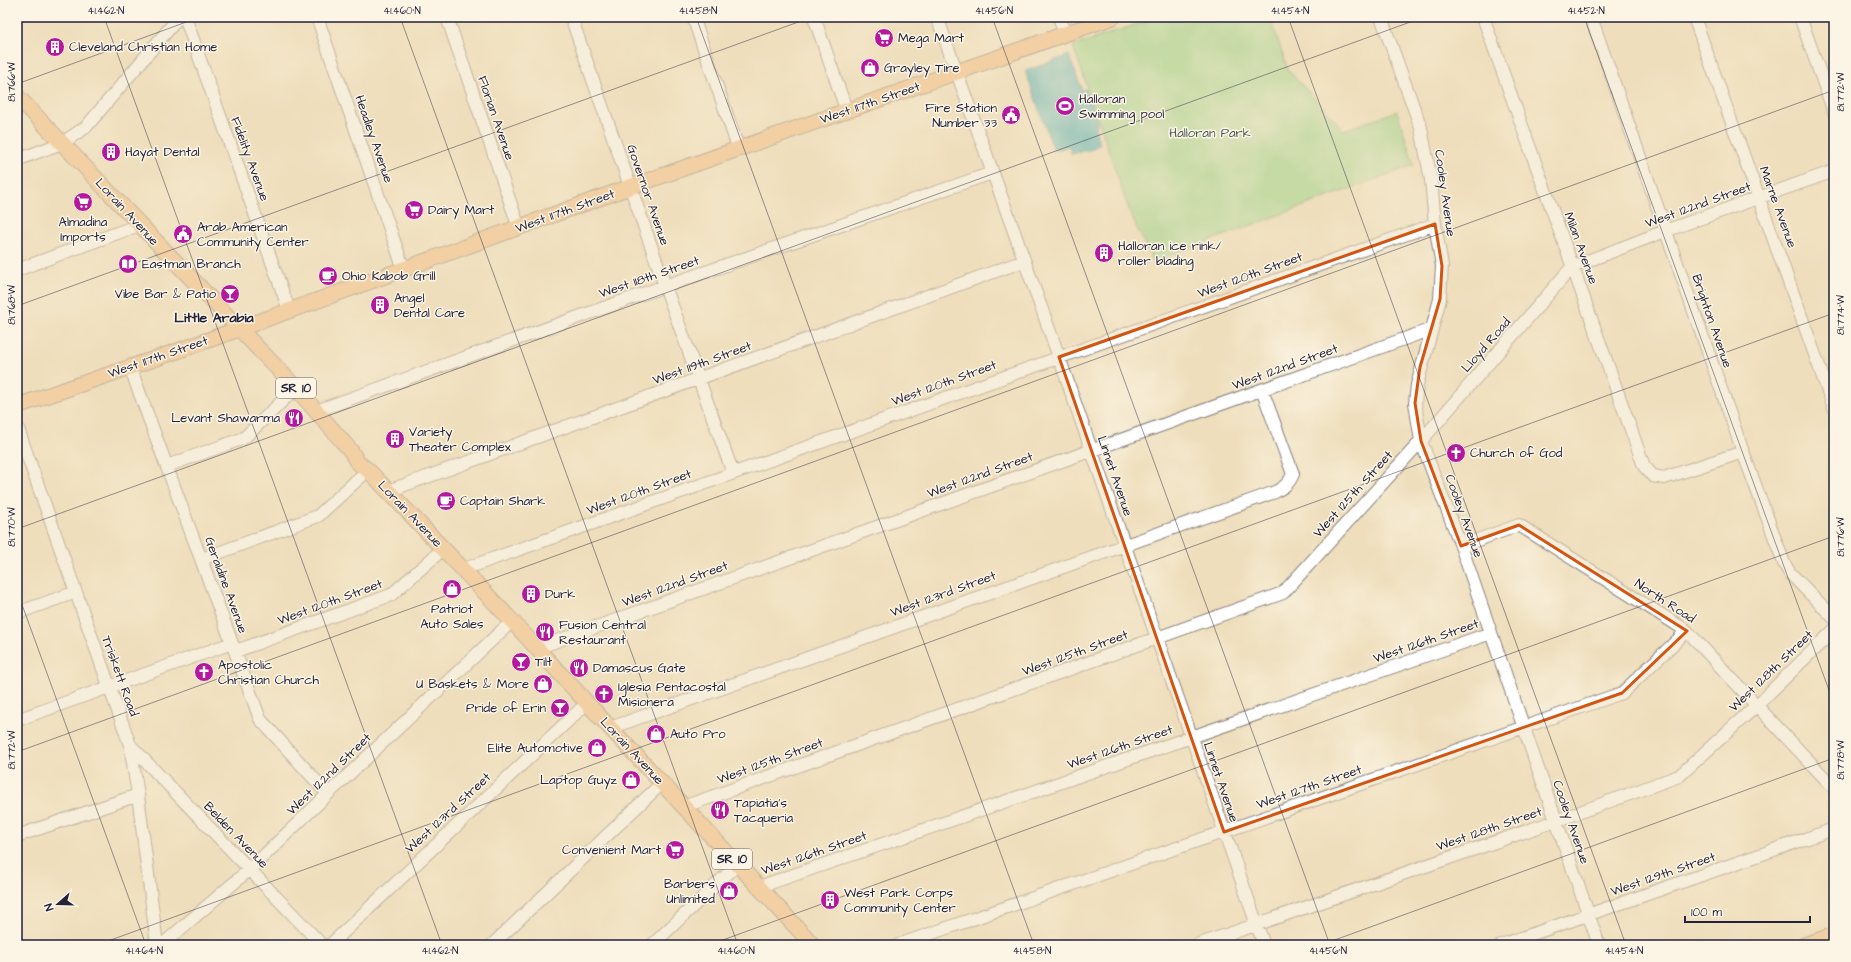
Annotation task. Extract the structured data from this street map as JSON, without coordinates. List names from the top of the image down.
{
  "streets": {
    "main road": ["West 117th Street", "Lorain Avenue", "SR 10"],
    "street": [
      "Florian Avenue",
      "Headley Avenue",
      "Fidelity Avenue",
      "Cooley Avenue",
      "Governor Avenue",
      "West 122nd Street",
      "Marne Avenue",
      "Milan Avenue",
      "West 120th Street",
      "West 118th Street",
      "Brighton Avenue",
      "Lloyd Road",
      "West 119th Street",
      "Linnet Avenue",
      "West 125th Street",
      "Geraldine Avenue",
      "West 123rd Street",
      "North Road",
      "West 126th Street",
      "West 128th Street",
      "Triskett Road",
      "West 127th Street",
      "Belden Avenue",
      "West 129th Street"
    ]
  },
  "crossings": [
    ["West 117th Street", "Florian Avenue"],
    ["West 117th Street", "Headley Avenue"],
    ["West 117th Street", "Fidelity Avenue"],
    ["West 117th Street", "Governor Avenue"],
    ["West 117th Street", "Lorain Avenue"],
    ["West 117th Street", "Linnet Avenue"],
    ["West 117th Street", "Geraldine Avenue"],
    ["Cooley Avenue", "West 122nd Street"],
    ["Cooley Avenue", "West 120th Street"],
    ["Cooley Avenue", "Lloyd Road"],
    ["Cooley Avenue", "West 125th Street"],
    ["Cooley Avenue", "North Road"],
    ["Cooley Avenue", "West 126th Street"],
    ["Cooley Avenue", "West 128th Street"],
    ["Cooley Avenue", "West 127th Street"],
    ["Cooley Avenue", "West 129th Street"],
    ["Governor Avenue", "West 120th Street"],
    ["Governor Avenue", "West 118th Street"],
    ["Governor Avenue", "West 119th Street"],
    ["West 122nd Street", "Marne Avenue"],
    ["West 122nd Street", "Lorain Avenue"],
    ["West 122nd Street", "Milan Avenue"],
    ["West 122nd Street", "Brighton Avenue"],
    ["West 122nd Street", "Lloyd Road"],
    ["West 122nd Street", "Linnet Avenue"],
    ["West 122nd Street", "Geraldine Avenue"],
    ["West 122nd Street", "West 123rd Street"],
    ["West 122nd Street", "Belden Avenue"],
    ["Lorain Avenue", "West 120th Street"],
    ["Lorain Avenue", "West 118th Street"],
    ["Lorain Avenue", "West 119th Street"],
    ["Lorain Avenue", "West 125th Street"],
    ["Lorain Avenue", "West 123rd Street"],
    ["Lorain Avenue", "West 126th Street"],
    ["Milan Avenue", "Brighton Avenue"],
    ["Milan Avenue", "Lloyd Road"],
    ["West 120th Street", "Linnet Avenue"],
    ["West 120th Street", "Geraldine Avenue"],
    ["West 120th Street", "Triskett Road"],
    ["West 118th Street", "Linnet Avenue"],
    ["Lloyd Road", "West 125th Street"],
    ["West 119th Street", "Linnet Avenue"],
    ["Linnet Avenue", "West 125th Street"],
    ["Linnet Avenue", "West 123rd Street"],
    ["Linnet Avenue", "West 126th Street"],
    ["Linnet Avenue", "West 128th Street"],
    ["Linnet Avenue", "West 127th Street"],
    ["North Road", "West 128th Street"],
    ["North Road", "West 127th Street"],
    ["Triskett Road", "Belden Avenue"]
  ],
  "districts": ["Little Arabia"],
  "parks": ["Halloran Park"],
  "places": {
    "supermarket": [
      "Mega Mart",
      "Almadina Imports",
      "Dairy Mart",
      "Convenient Mart"
    ],
    "building": [
      "Cleveland Christian Home",
      "Hayat Dental",
      "Halloran ice rink/ roller blading",
      "Angel Dental Care",
      "Variety Theater Complex",
      "Durk",
      "West Park Corps Community Center"
    ],
    "shop": [
      "Grayley Tire",
      "Patriot Auto Sales",
      "U Baskets & More",
      "Auto Pro",
      "Elite Automotive",
      "Laptop Guyz",
      "Barbers Unlimited"
    ],
    "sports": ["Halloran Swimming pool"],
    "public building": ["Fire Station Number 33", "Arab American Community Center"],
    "library": ["Eastman Branch"],
    "cafe": ["Ohio Kabob Grill", "Captain Shark"],
    "bar": ["Vibe Bar & Patio", "Tilt", "Pride of Erin"],
    "restaurant": [
      "Levant Shawarma",
      "Fusion Central Restaurant",
      "Damascus Gate",
      "Tapiatia's Tacqueria"
    ],
    "church": ["Church of God", "Apostolic Christian Church", "Iglesia Pentacostal Misionera"]
  },
  "scale_bar": "100 m",
  "north": "left",
  "coordinates": [
    "41.462°N",
    "41.460°N",
    "41.458°N",
    "41.456°N",
    "41.454°N",
    "41.452°N",
    "81.766°W",
    "81.772°W",
    "81.768°W",
    "81.774°W",
    "81.770°W",
    "81.776°W",
    "81.778°W",
    "41.464°N"
  ]
}
